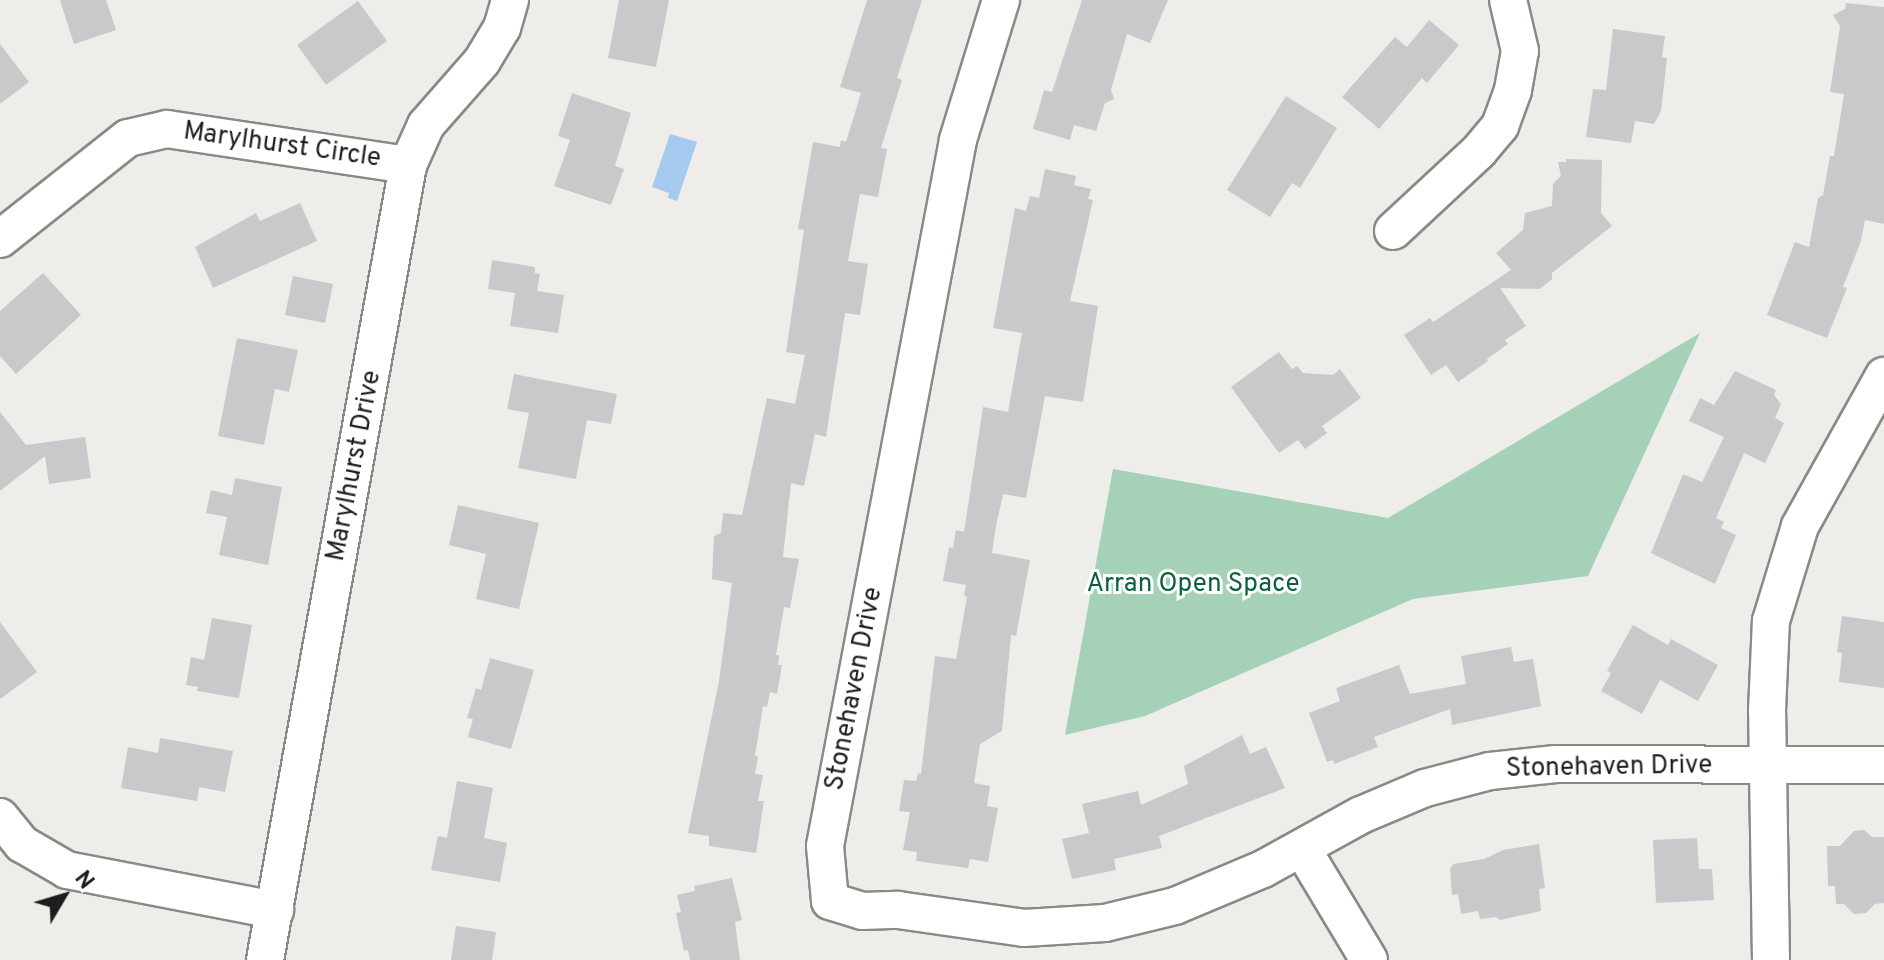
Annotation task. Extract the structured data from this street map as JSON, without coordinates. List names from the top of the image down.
{
  "streets": {
    "street": ["Marylhurst Circle", "Marylhurst Drive", "Stonehaven Drive"]
  },
  "crossings": [
    ["Marylhurst Circle", "Marylhurst Drive"]
  ],
  "parks": ["Arran Open Space"],
  "north": "top right"
}
